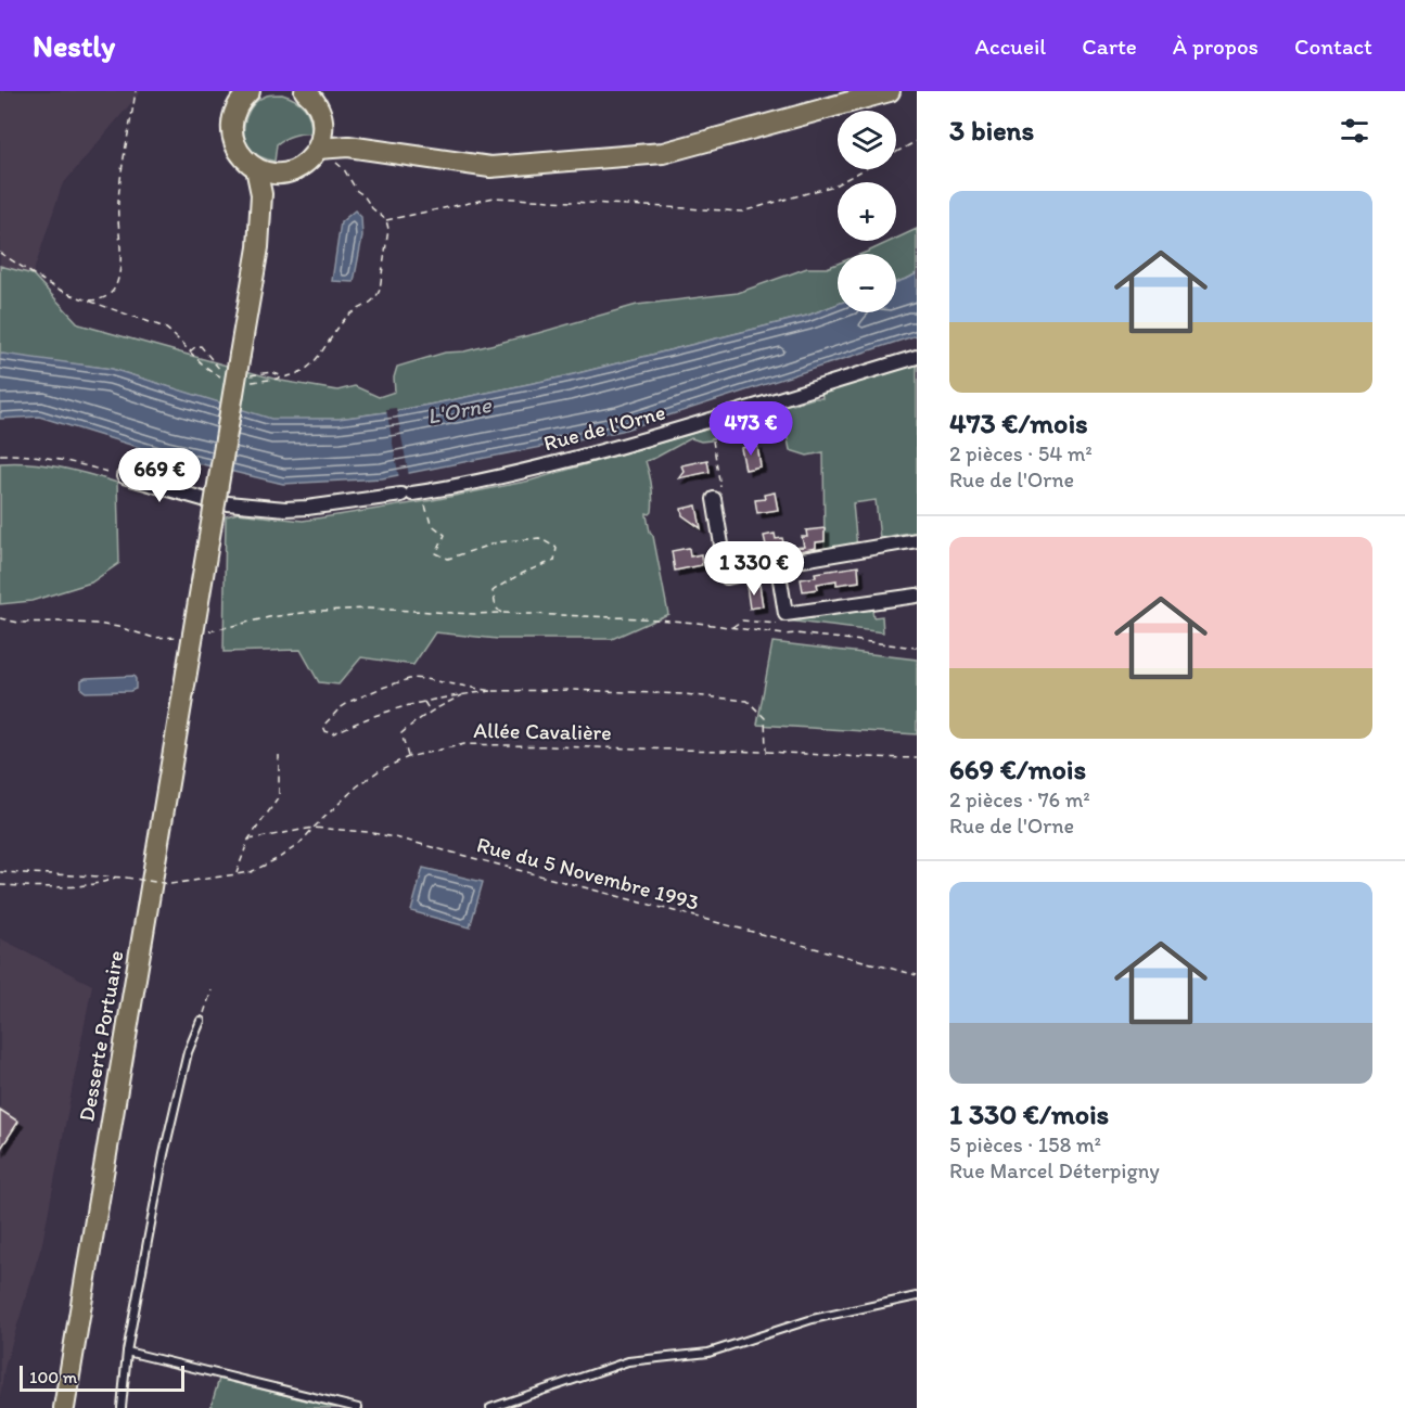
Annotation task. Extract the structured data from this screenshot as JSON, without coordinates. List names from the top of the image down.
{
  "streets": {
    "main road": ["Desserte Portuaire"],
    "street": ["Rue de l'Orne"],
    "path": ["Allée Cavalière", "Rue du 5 Novembre 1993"]
  },
  "crossings": [
    ["Allée Cavalière", "Rue du 5 Novembre 1993"]
  ],
  "water": ["L'Orne"],
  "scale_bar": "100 m",
  "page": {
    "header": "Nestly",
    "nav": [
      "Accueil",
      "Carte",
      "À propos",
      "Contact"
    ],
    "heading": "3 biens",
    "map_buttons": ["+", "−"],
    "list": [
      {
        "name": "473 €/mois",
        "note": "2 pièces · 54 m² · Rue de l'Orne"
      },
      {
        "name": "669 €/mois",
        "note": "2 pièces · 76 m² · Rue de l'Orne"
      },
      {
        "name": "1 330 €/mois",
        "note": "5 pièces · 158 m² · Rue Marcel Déterpigny"
      }
    ],
    "price": ["473 €", "669 €", "1 330 €"],
    "scale": "100 m"
  }
}
